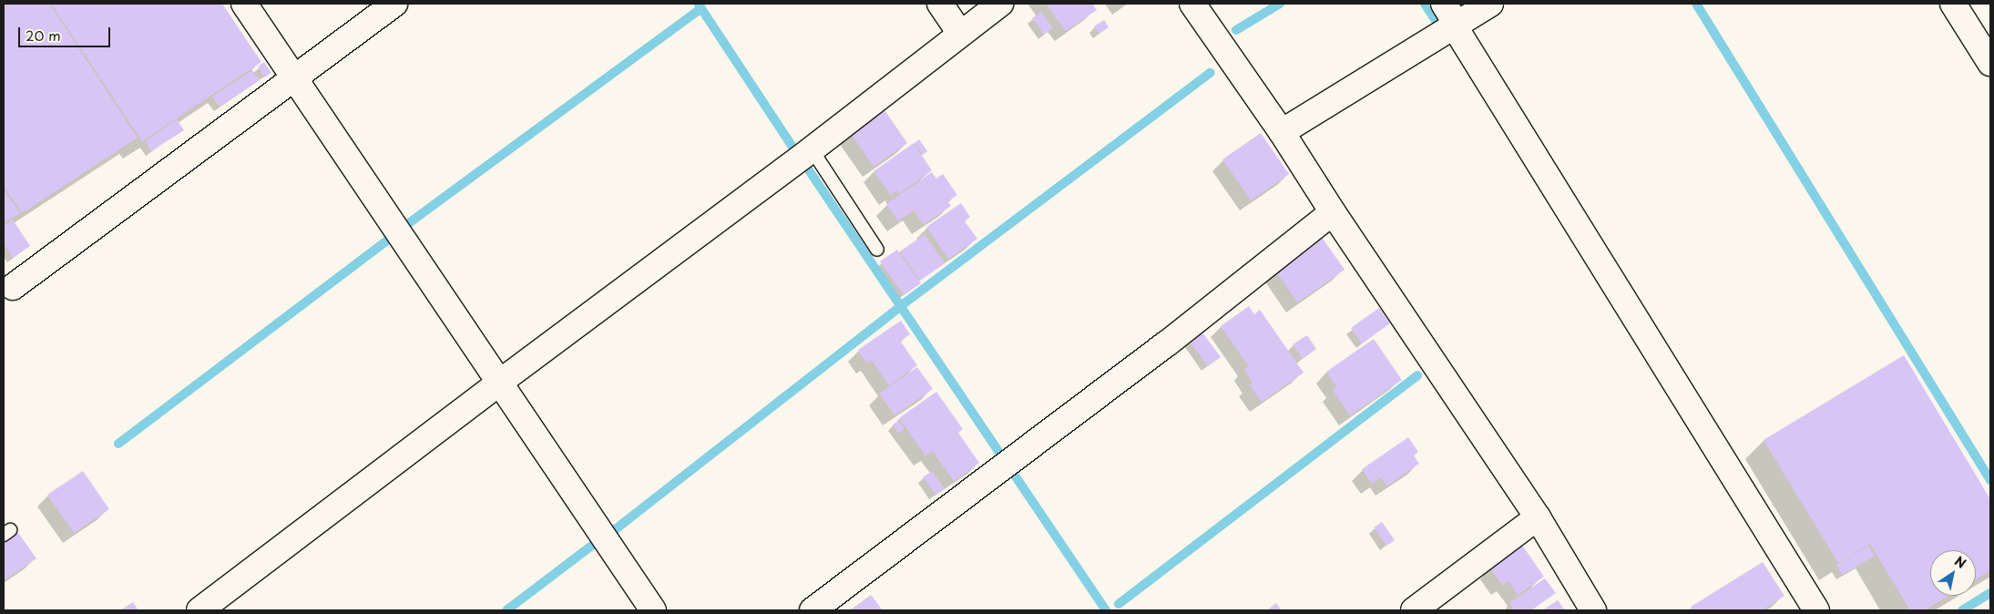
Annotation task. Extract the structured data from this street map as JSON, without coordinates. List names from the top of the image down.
{
  "scale_bar": "20 m",
  "north": "top right"
}
